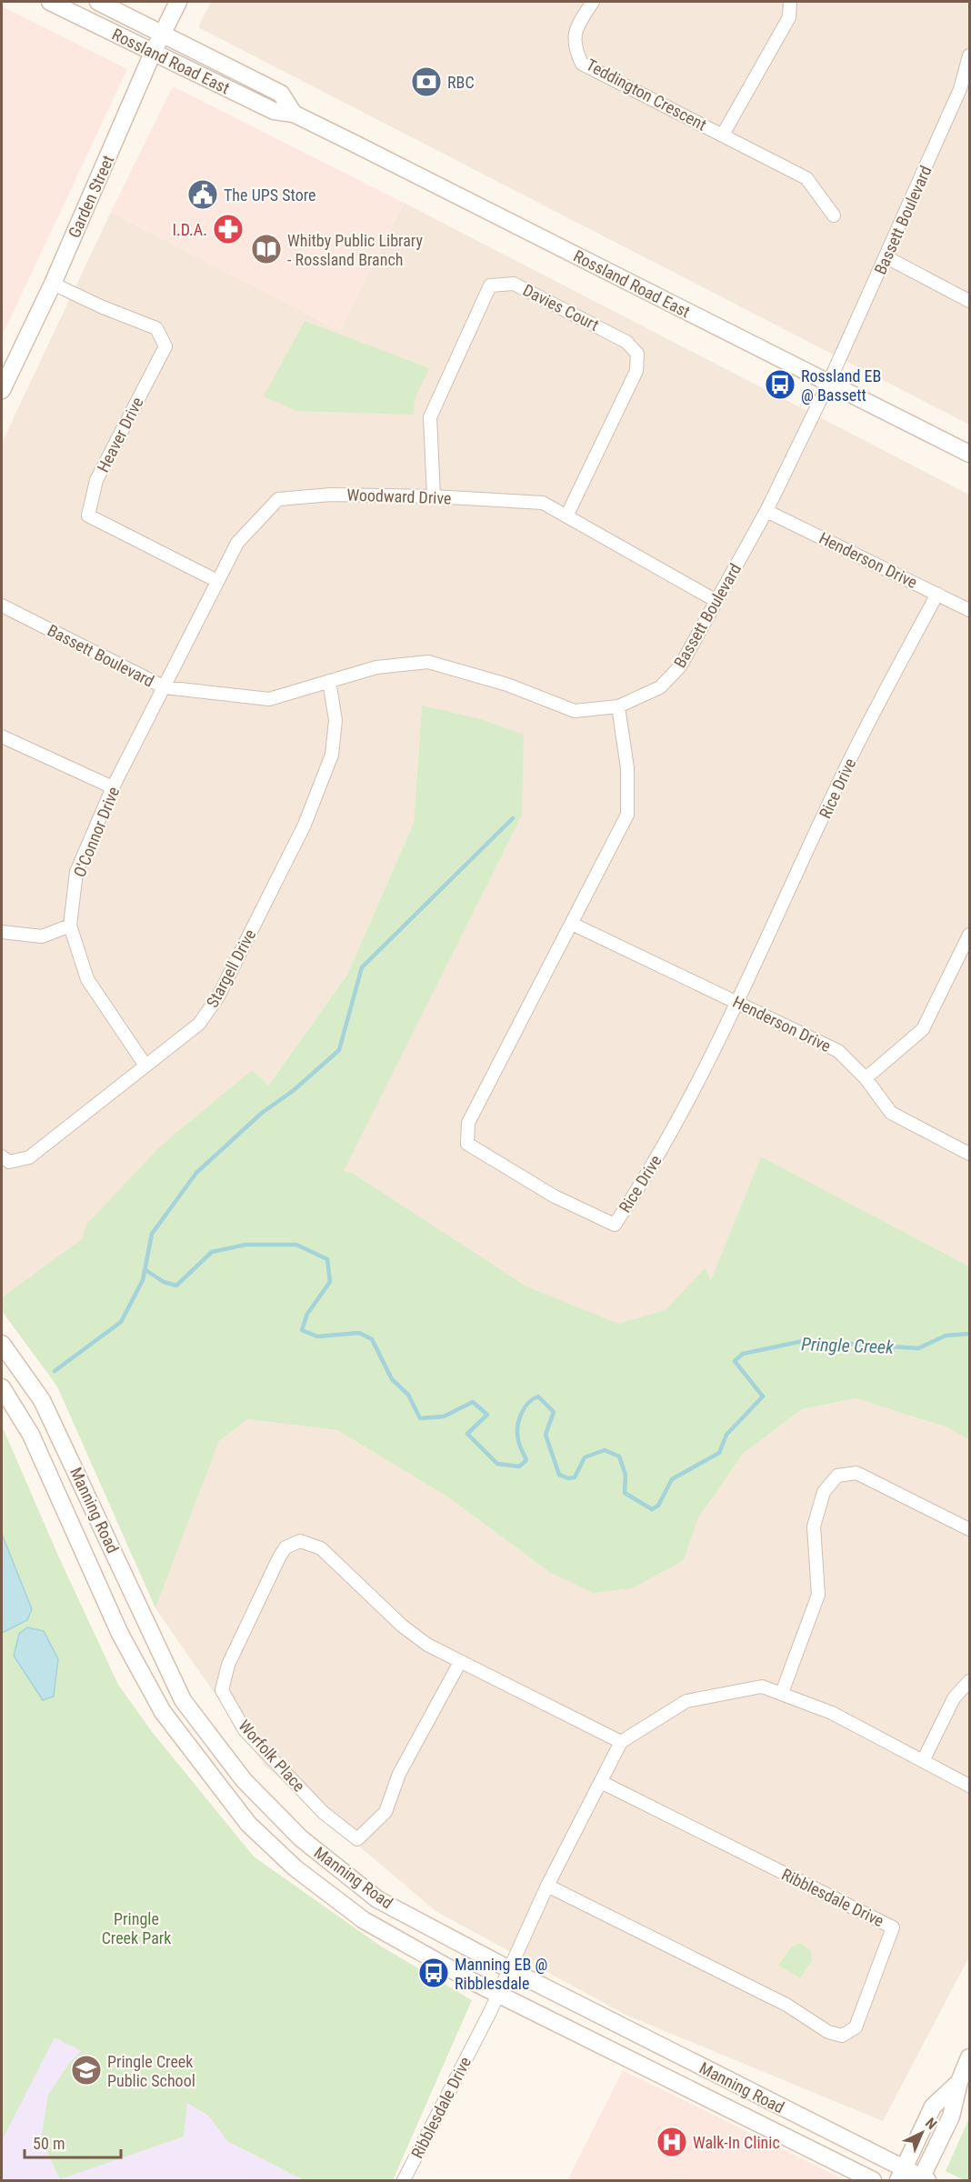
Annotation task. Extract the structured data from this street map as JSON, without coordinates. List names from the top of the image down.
{
  "streets": {
    "main road": ["Rossland Road East", "Garden Street", "Manning Road"],
    "street": [
      "Teddington Crescent",
      "Bassett Boulevard",
      "Davies Court",
      "Heaver Drive",
      "Woodward Drive",
      "Henderson Drive",
      "Rice Drive",
      "O'Connor Drive",
      "Stargell Drive",
      "Worfolk Place",
      "Ribblesdale Drive"
    ]
  },
  "crossings": [
    ["Rossland Road East", "Garden Street"],
    ["Rossland Road East", "Bassett Boulevard"],
    ["Garden Street", "Heaver Drive"],
    ["Bassett Boulevard", "Woodward Drive"],
    ["Bassett Boulevard", "Henderson Drive"],
    ["Bassett Boulevard", "Rice Drive"],
    ["Bassett Boulevard", "O'Connor Drive"],
    ["Bassett Boulevard", "Stargell Drive"],
    ["Davies Court", "Woodward Drive"],
    ["Heaver Drive", "Woodward Drive"],
    ["Woodward Drive", "O'Connor Drive"],
    ["Henderson Drive", "Rice Drive"],
    ["O'Connor Drive", "Stargell Drive"],
    ["Manning Road", "Ribblesdale Drive"],
    ["Worfolk Place", "Ribblesdale Drive"]
  ],
  "water": ["Pringle Creek"],
  "parks": ["Pringle Creek Park"],
  "places": {
    "bank": ["RBC"],
    "public building": ["The UPS Store"],
    "pharmacy": ["I.D.A."],
    "library": ["Whitby Public Library - Rossland Branch"],
    "bus stop": ["Rossland EB @ Bassett", "Manning EB @ Ribblesdale"],
    "school or university": ["Pringle Creek Public School"],
    "hospital": ["Walk-In Clinic"]
  },
  "scale_bar": "50 m",
  "north": "top right"
}
